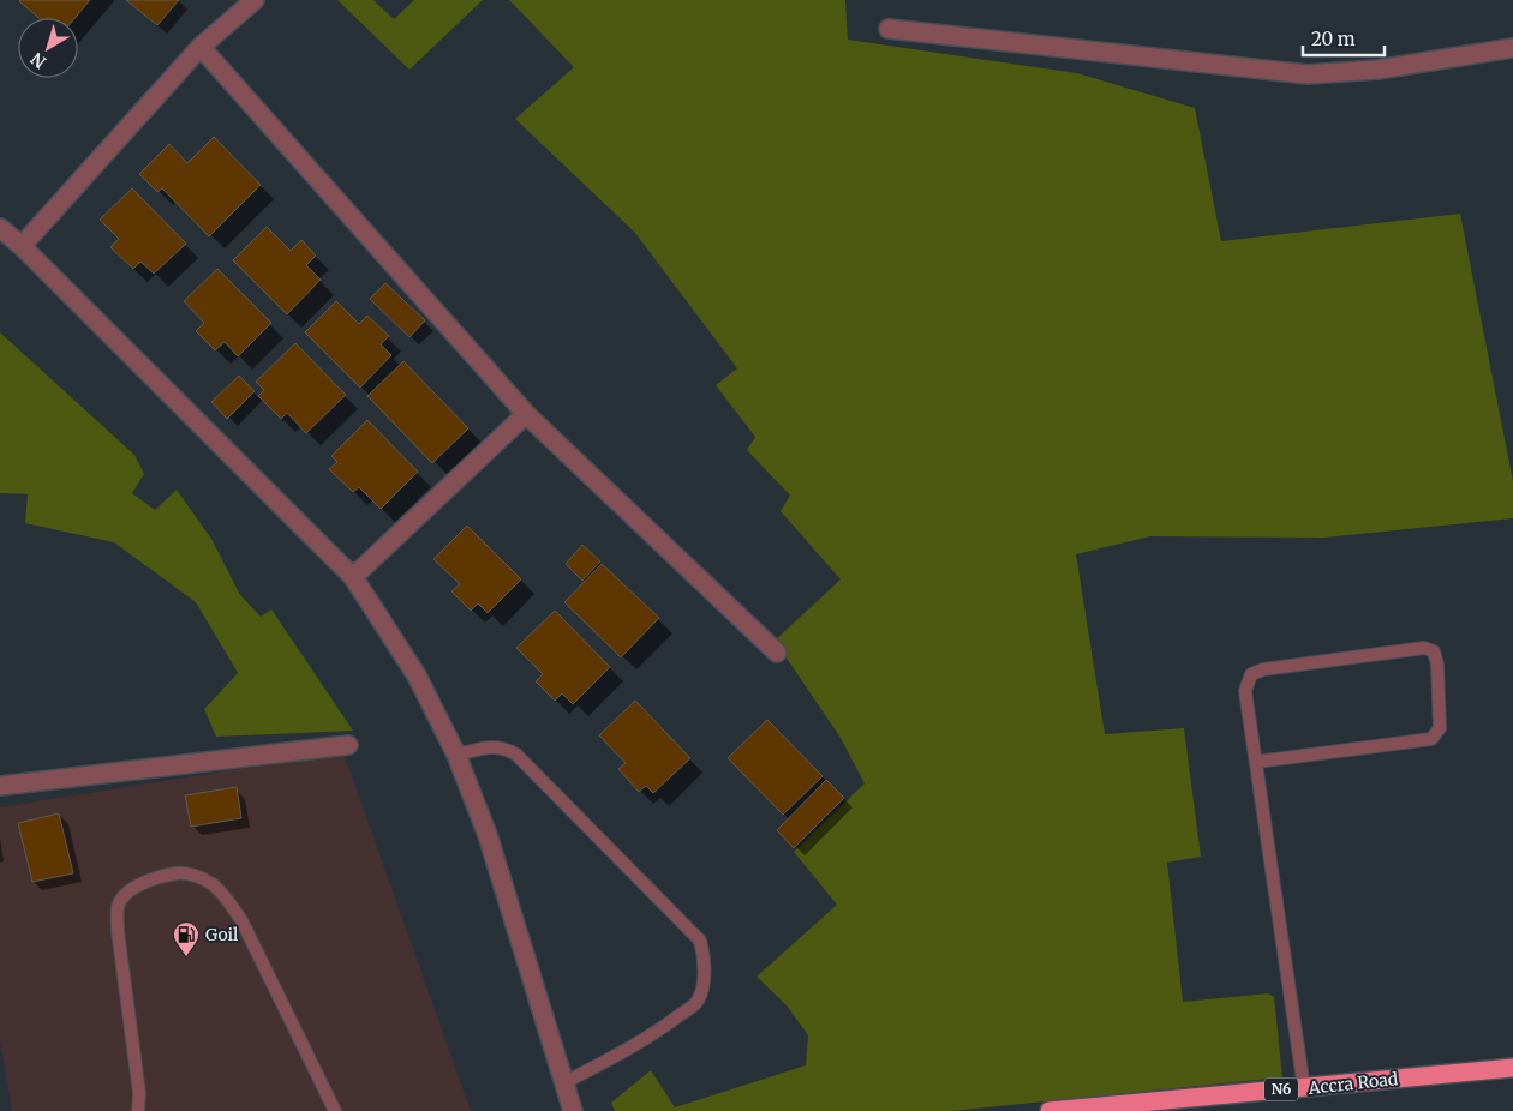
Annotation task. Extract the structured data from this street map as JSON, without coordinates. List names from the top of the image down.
{
  "streets": {
    "highway": ["Accra Road", "N6"]
  },
  "places": {
    "fuel station": ["Goil"]
  },
  "scale_bar": "20 m",
  "north": "bottom left"
}
